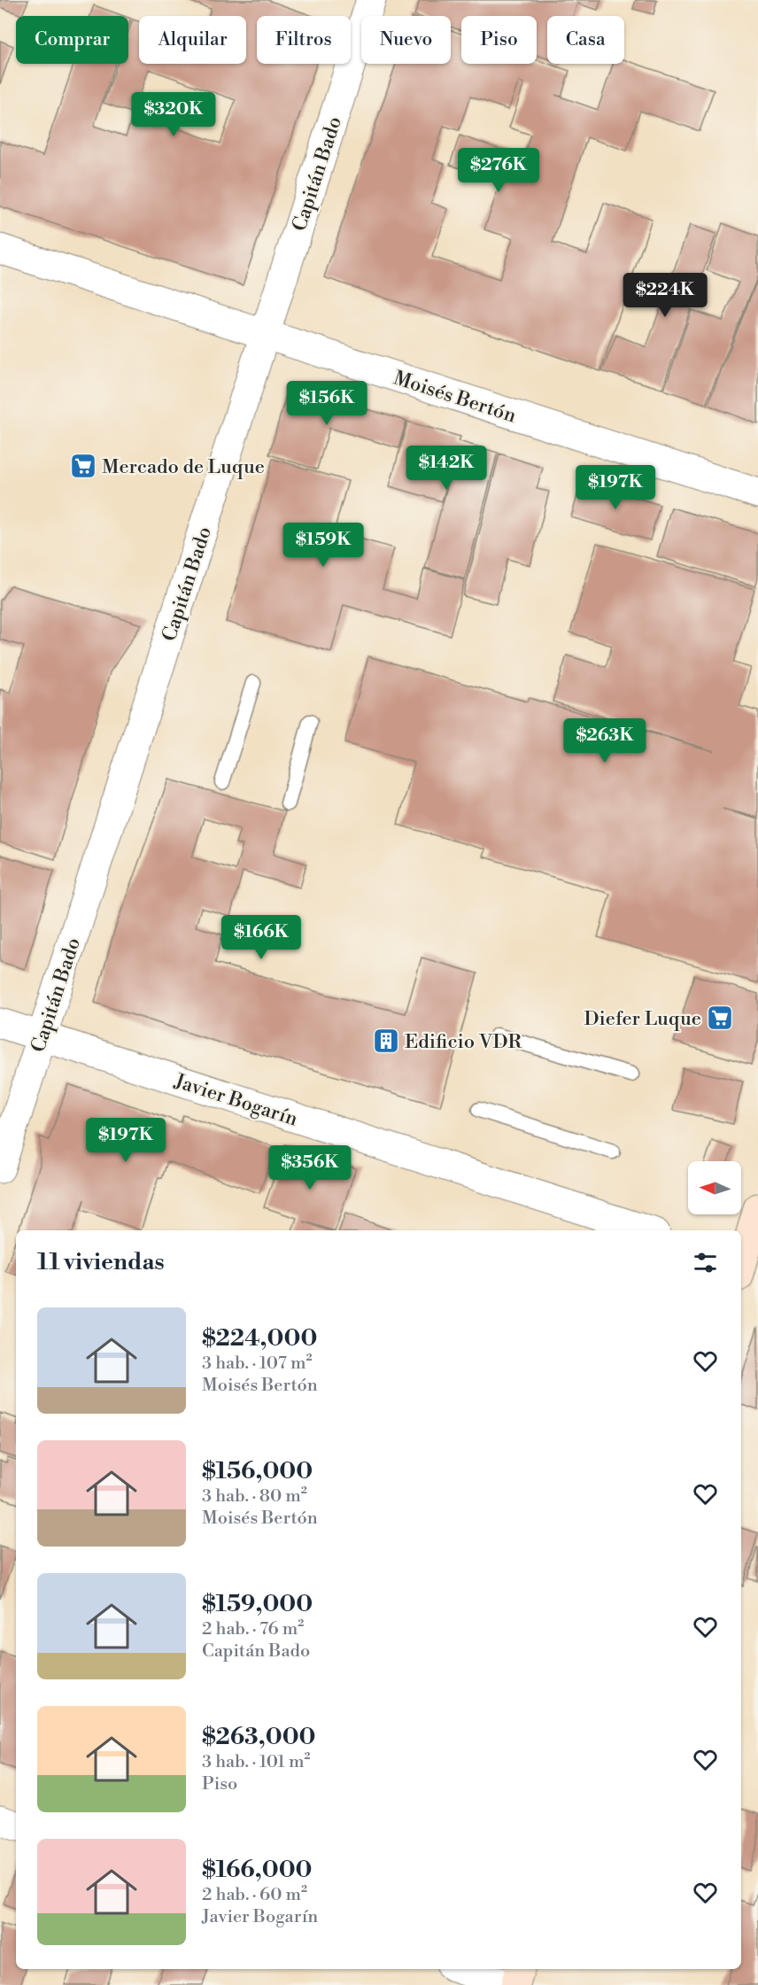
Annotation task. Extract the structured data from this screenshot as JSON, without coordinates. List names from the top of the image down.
{
  "streets": {
    "street": ["Capitán Bado", "Moisés Bertón", "Javier Bogarín"]
  },
  "crossings": [
    ["Capitán Bado", "Moisés Bertón"],
    ["Capitán Bado", "Javier Bogarín"]
  ],
  "places": {
    "supermarket": ["Mercado de Luque", "Diefer Luque"],
    "building": ["Edificio VDR"]
  },
  "north": "left",
  "page": {
    "chip": [
      "Comprar",
      "Alquilar",
      "Filtros",
      "Nuevo",
      "Piso",
      "Casa"
    ],
    "price": [
      "$320K",
      "$276K",
      "$224K",
      "$156K",
      "$142K",
      "$197K",
      "$159K",
      "$263K",
      "$166K",
      "$197K",
      "$356K"
    ],
    "heading": "11 viviendas",
    "list": [
      {
        "name": "$224,000",
        "note": "3 hab. · 107 m² · Moisés Bertón"
      },
      {
        "name": "$156,000",
        "note": "3 hab. · 80 m² · Moisés Bertón"
      },
      {
        "name": "$159,000",
        "note": "2 hab. · 76 m² · Capitán Bado"
      },
      {
        "name": "$263,000",
        "note": "3 hab. · 101 m² · Piso"
      },
      {
        "name": "$166,000",
        "note": "2 hab. · 60 m² · Javier Bogarín"
      }
    ]
  }
}
